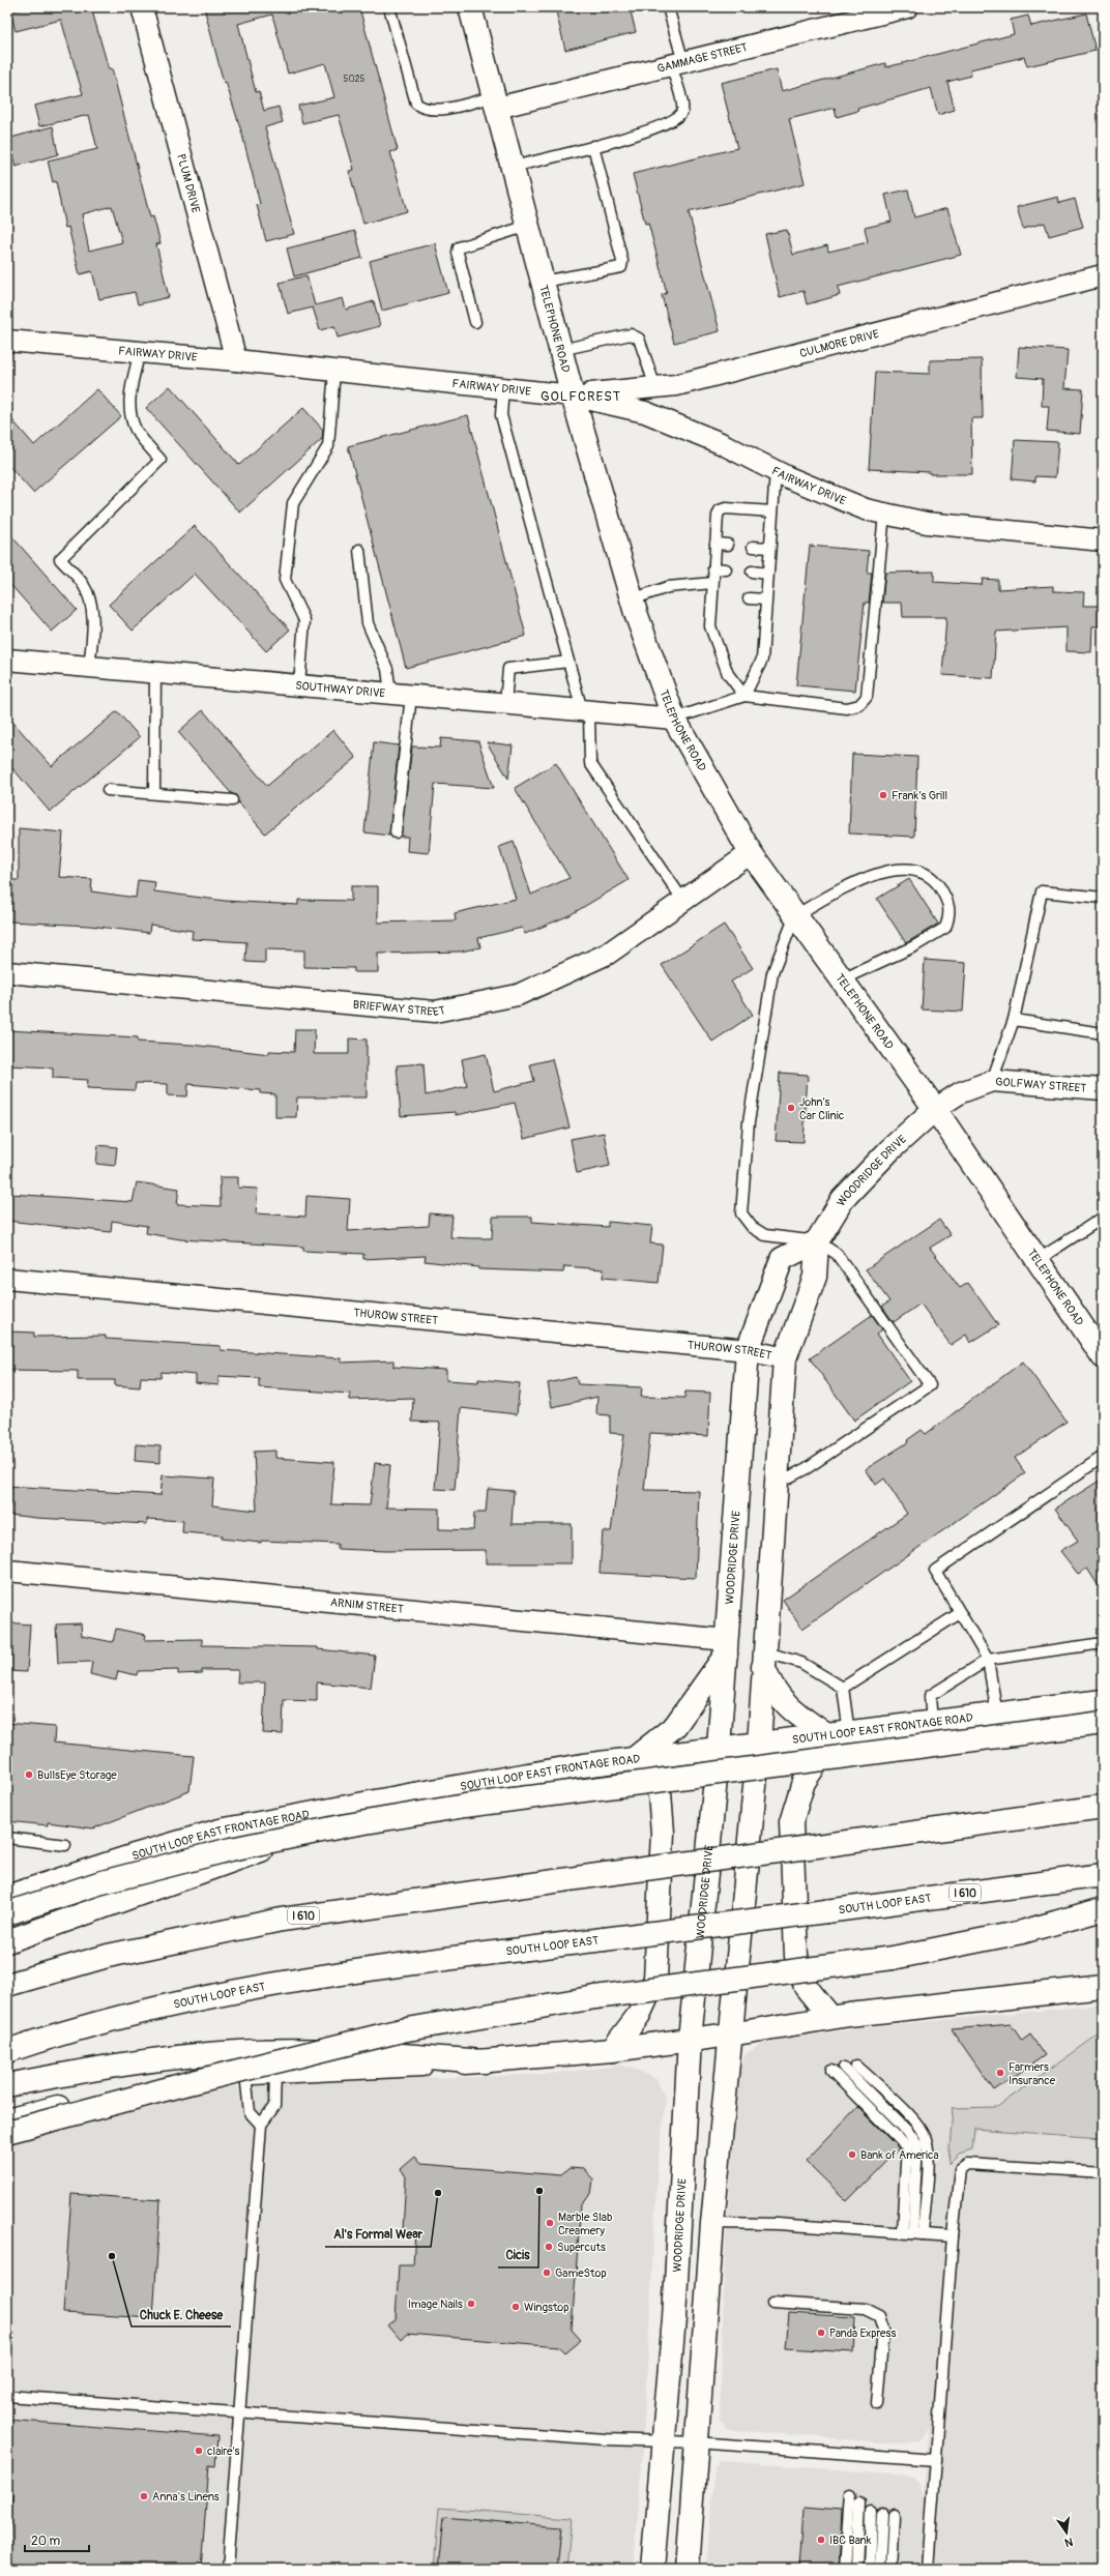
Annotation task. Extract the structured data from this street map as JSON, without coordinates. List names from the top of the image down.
{
  "streets": {
    "main road": [
      "TELEPHONE ROAD",
      "WOODRIDGE DRIVE",
      "SOUTH LOOP EAST FRONTAGE ROAD",
      "I 610",
      "SOUTH LOOP EAST"
    ],
    "street": [
      "GAMMAGE STREET",
      "PLUM DRIVE",
      "CULMORE DRIVE",
      "FAIRWAY DRIVE",
      "SOUTHWAY DRIVE",
      "BRIEFWAY STREET",
      "GOLFWAY STREET",
      "THUROW STREET",
      "ARNIM STREET"
    ]
  },
  "crossings": [
    ["GAMMAGE STREET", "TELEPHONE ROAD"],
    ["PLUM DRIVE", "FAIRWAY DRIVE"],
    ["TELEPHONE ROAD", "CULMORE DRIVE"],
    ["TELEPHONE ROAD", "FAIRWAY DRIVE"],
    ["TELEPHONE ROAD", "SOUTHWAY DRIVE"],
    ["TELEPHONE ROAD", "BRIEFWAY STREET"],
    ["TELEPHONE ROAD", "GOLFWAY STREET"],
    ["TELEPHONE ROAD", "WOODRIDGE DRIVE"],
    ["CULMORE DRIVE", "FAIRWAY DRIVE"],
    ["GOLFWAY STREET", "WOODRIDGE DRIVE"],
    ["WOODRIDGE DRIVE", "THUROW STREET"],
    ["WOODRIDGE DRIVE", "ARNIM STREET"],
    ["WOODRIDGE DRIVE", "SOUTH LOOP EAST FRONTAGE ROAD"]
  ],
  "districts": ["GOLFCREST"],
  "places": [
    "Frank’s Grill",
    "John’s Car Clinic",
    "BullsEye Storage",
    "Farmers Insurance",
    "Bank of America",
    "Cicis",
    "Al's Formal Wear",
    "Marble Slab Creamery",
    "Supercuts",
    "Chuck E. Cheese",
    "GameStop",
    "Image Nails",
    "Wingstop",
    "Panda Express",
    "claire's",
    "Anna's Linens",
    "IBC Bank"
  ],
  "house_numbers": ["5025"],
  "scale_bar": "20 m",
  "north": "bottom"
}
